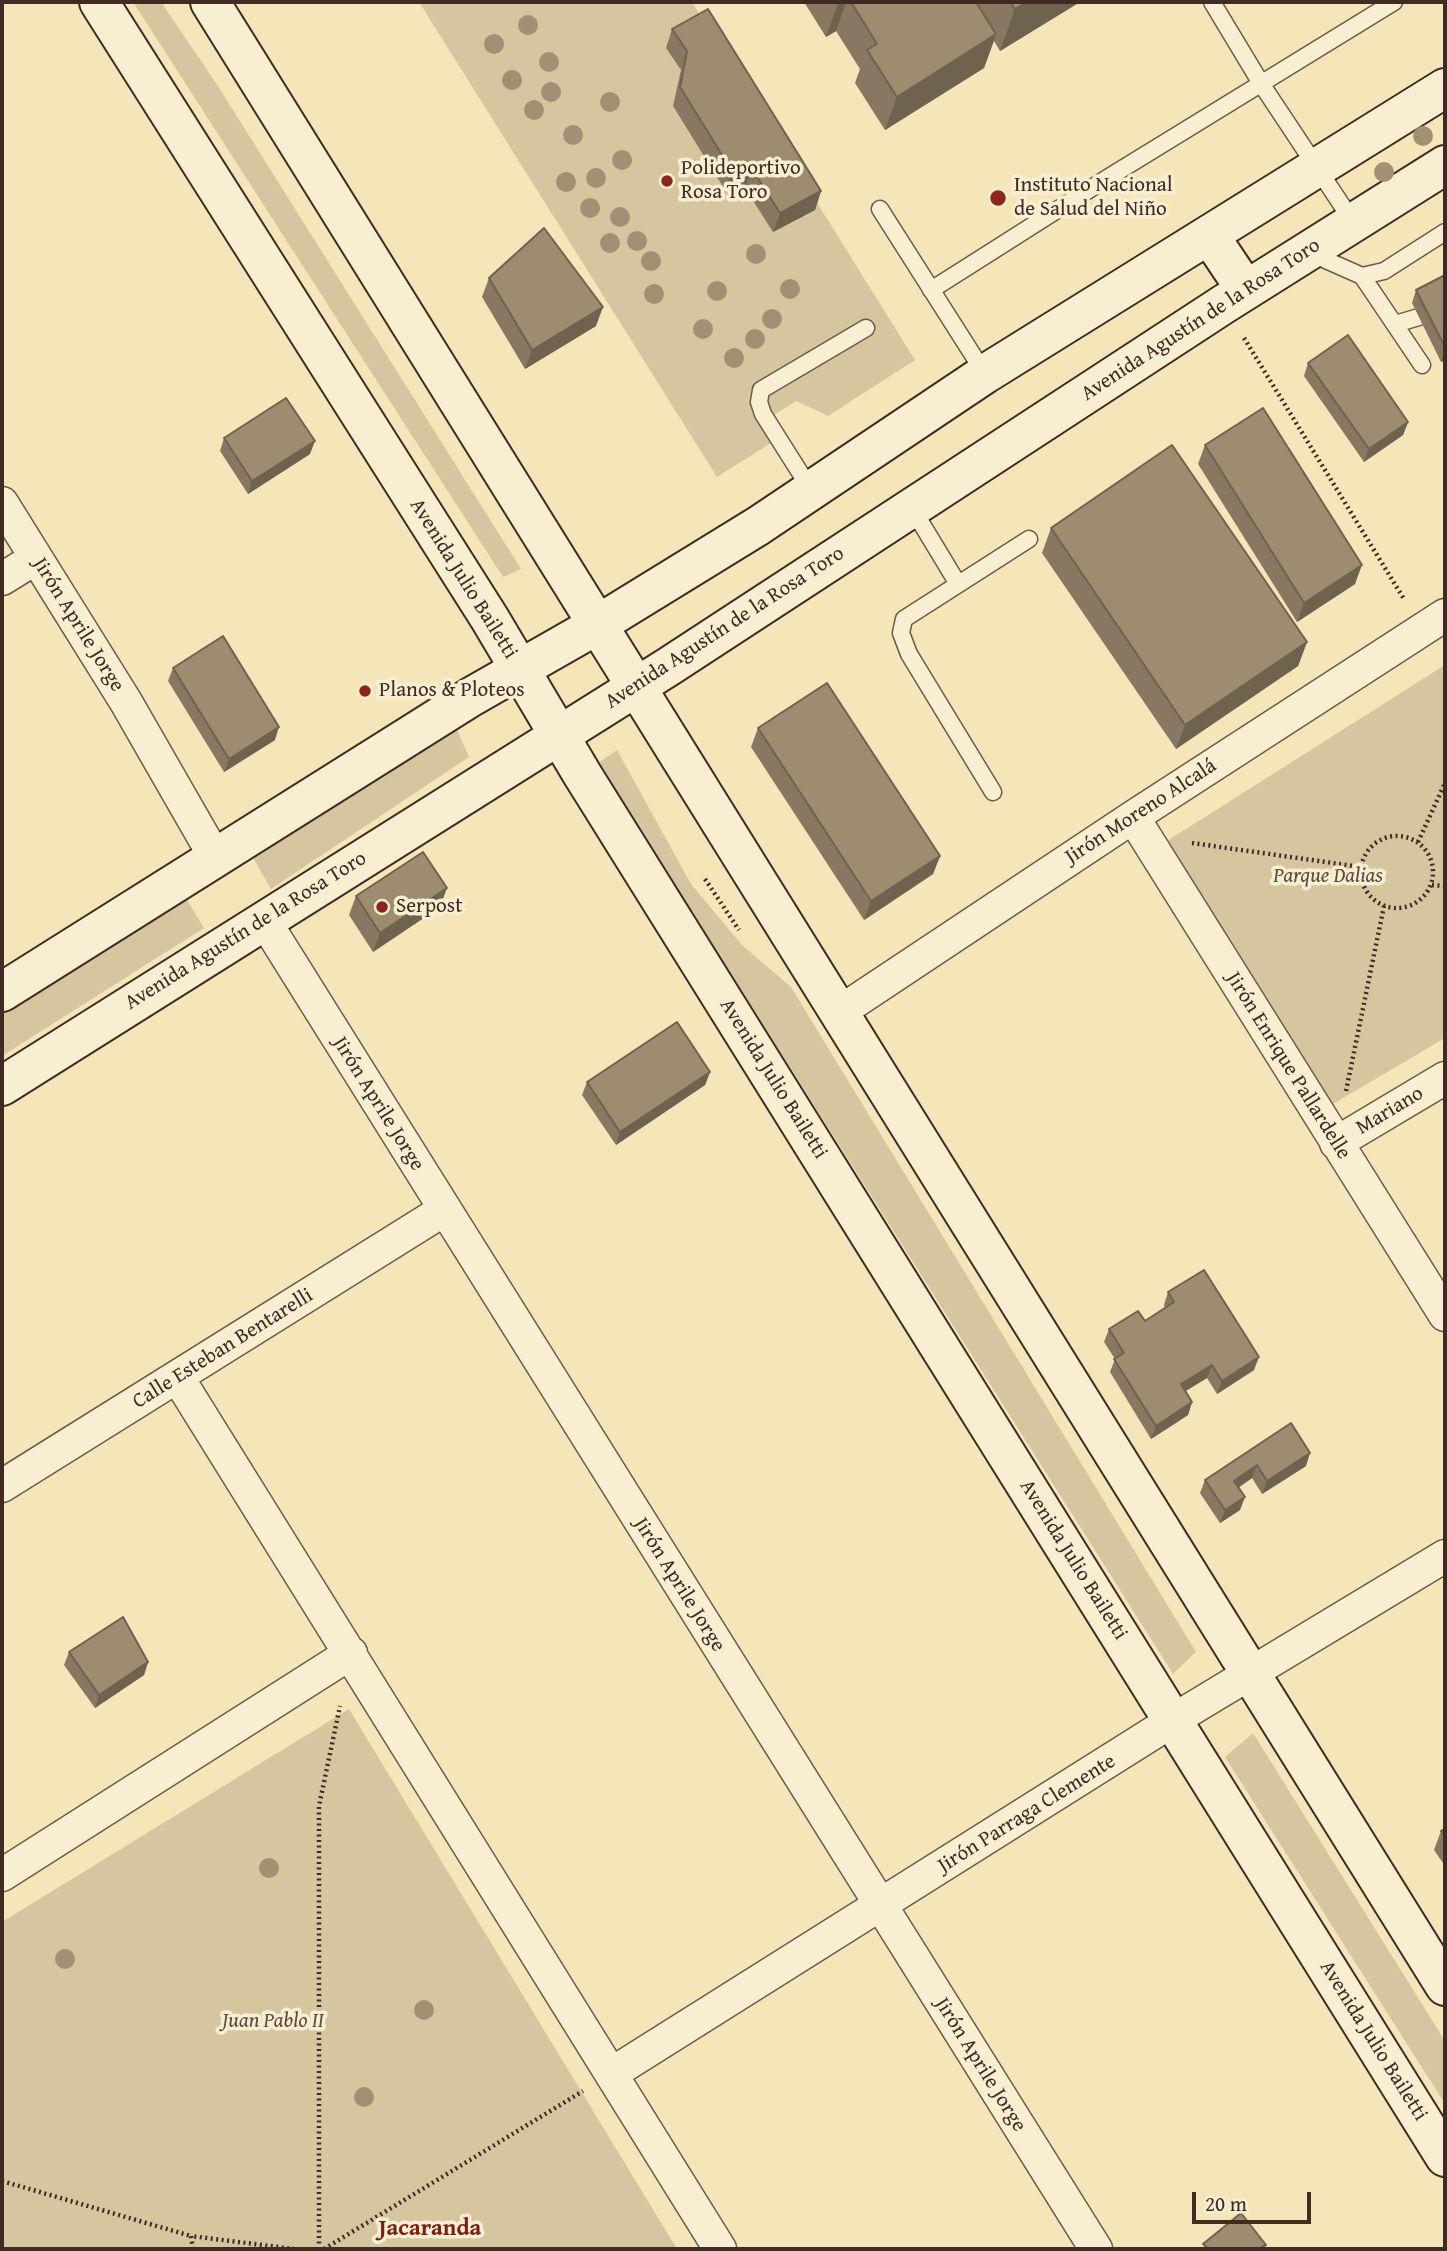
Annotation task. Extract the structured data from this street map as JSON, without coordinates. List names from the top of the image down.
{
  "streets": {
    "street": [
      "Avenida Agustín de la Rosa Toro",
      "Avenida Julio Bailetti",
      "Jirón Aprile Jorge",
      "Jirón Moreno Alcalá",
      "Jirón Enrique Pallardelle",
      "Mariano",
      "Calle Esteban Bentarelli",
      "Jirón Parraga Clemente"
    ]
  },
  "crossings": [
    ["Avenida Agustín de la Rosa Toro", "Avenida Julio Bailetti"],
    ["Avenida Agustín de la Rosa Toro", "Jirón Aprile Jorge"],
    ["Avenida Julio Bailetti", "Jirón Parraga Clemente"],
    ["Jirón Aprile Jorge", "Calle Esteban Bentarelli"],
    ["Jirón Aprile Jorge", "Jirón Parraga Clemente"],
    ["Jirón Moreno Alcalá", "Jirón Enrique Pallardelle"],
    ["Jirón Enrique Pallardelle", "Mariano"]
  ],
  "districts": ["Jacaranda"],
  "parks": ["Parque Dalias", "Juan Pablo II"],
  "places": [
    "Polideportivo Rosa Toro",
    "Instituto Nacional de Salud del Niño",
    "Planos & Ploteos",
    "Serpost"
  ],
  "scale_bar": "20 m"
}
